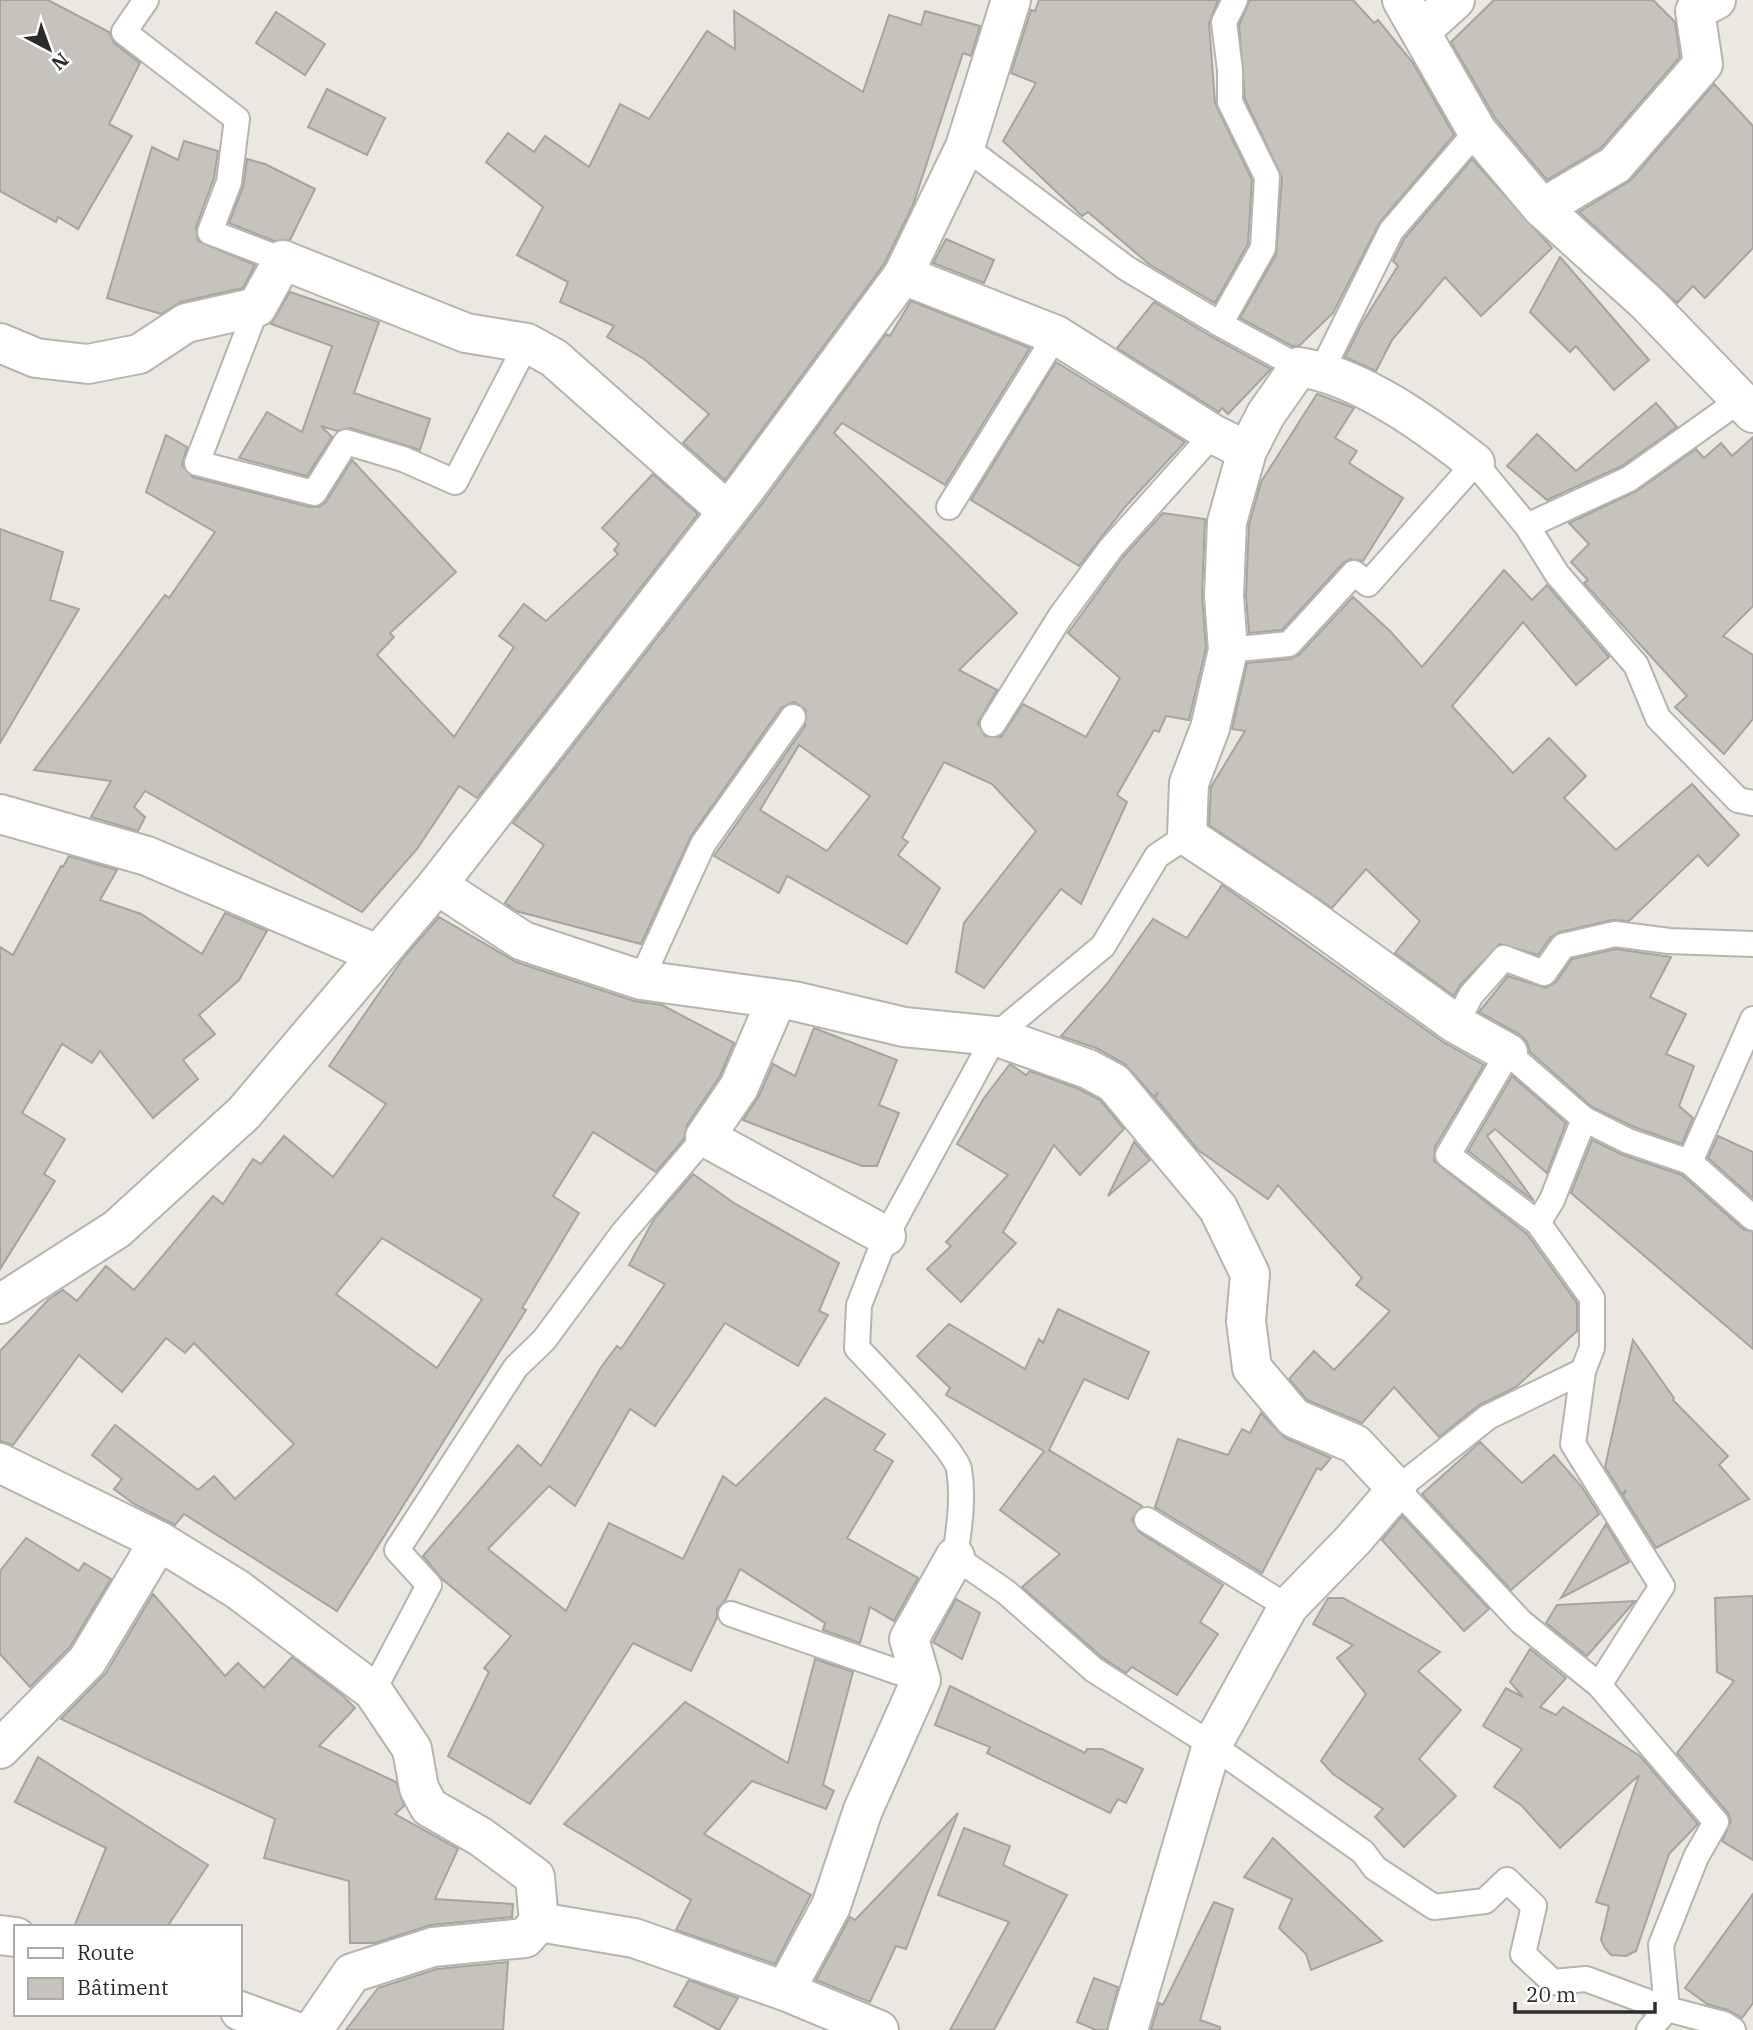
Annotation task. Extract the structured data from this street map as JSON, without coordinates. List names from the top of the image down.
{
  "legend": ["Route", "Bâtiment"],
  "scale_bar": "20 m",
  "north": "bottom right"
}
